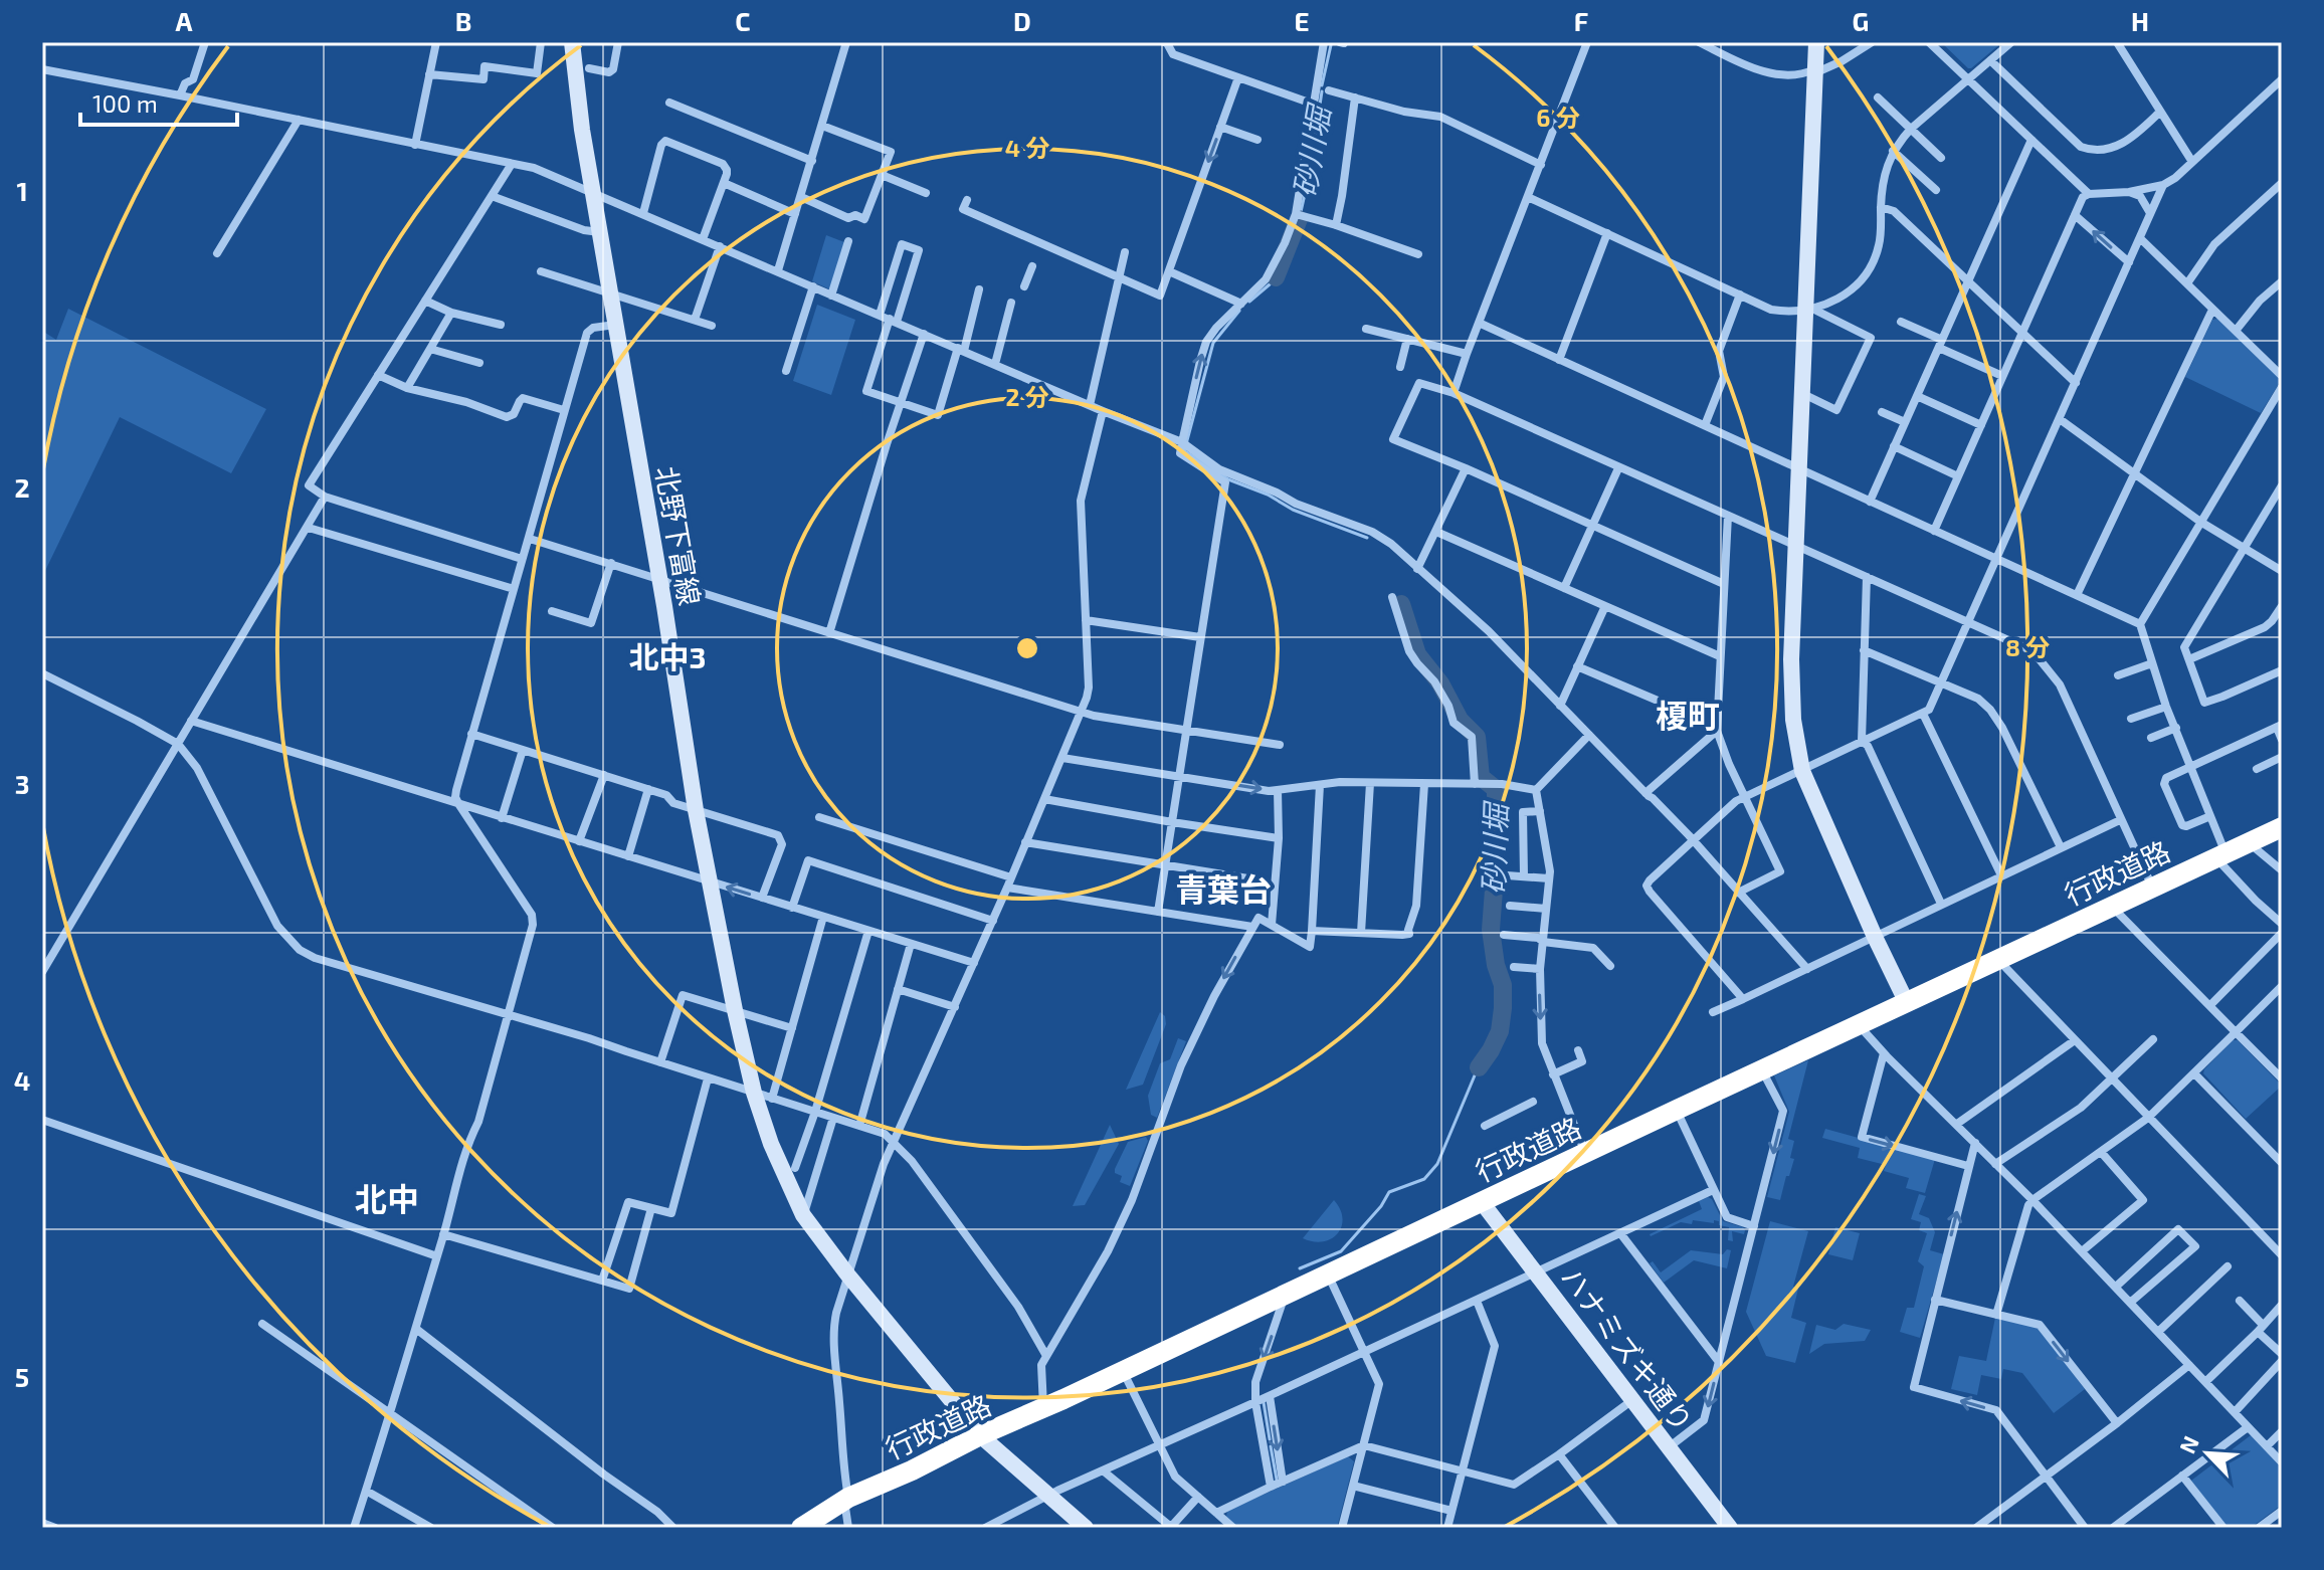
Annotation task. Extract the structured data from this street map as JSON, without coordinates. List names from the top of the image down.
{
  "streets": {
    "highway": ["行政道路"],
    "street": ["北野下富線", "ハナミズキ通り"]
  },
  "crossings": [
    ["北野下富線", "行政道路"],
    ["行政道路", "ハナミズキ通り"]
  ],
  "districts": [
    "北中3",
    "榎町",
    "青葉台",
    "北中"
  ],
  "water": ["砂川堀"],
  "scale_bar": "100 m",
  "north": "top left",
  "grid": {
    "columns": [
      "A",
      "B",
      "C",
      "D",
      "E",
      "F",
      "G",
      "H"
    ],
    "rows": [
      "1",
      "2",
      "3",
      "4",
      "5"
    ]
  },
  "rings": [
    "6 分",
    "4 分",
    "2 分",
    "8 分"
  ]
}
